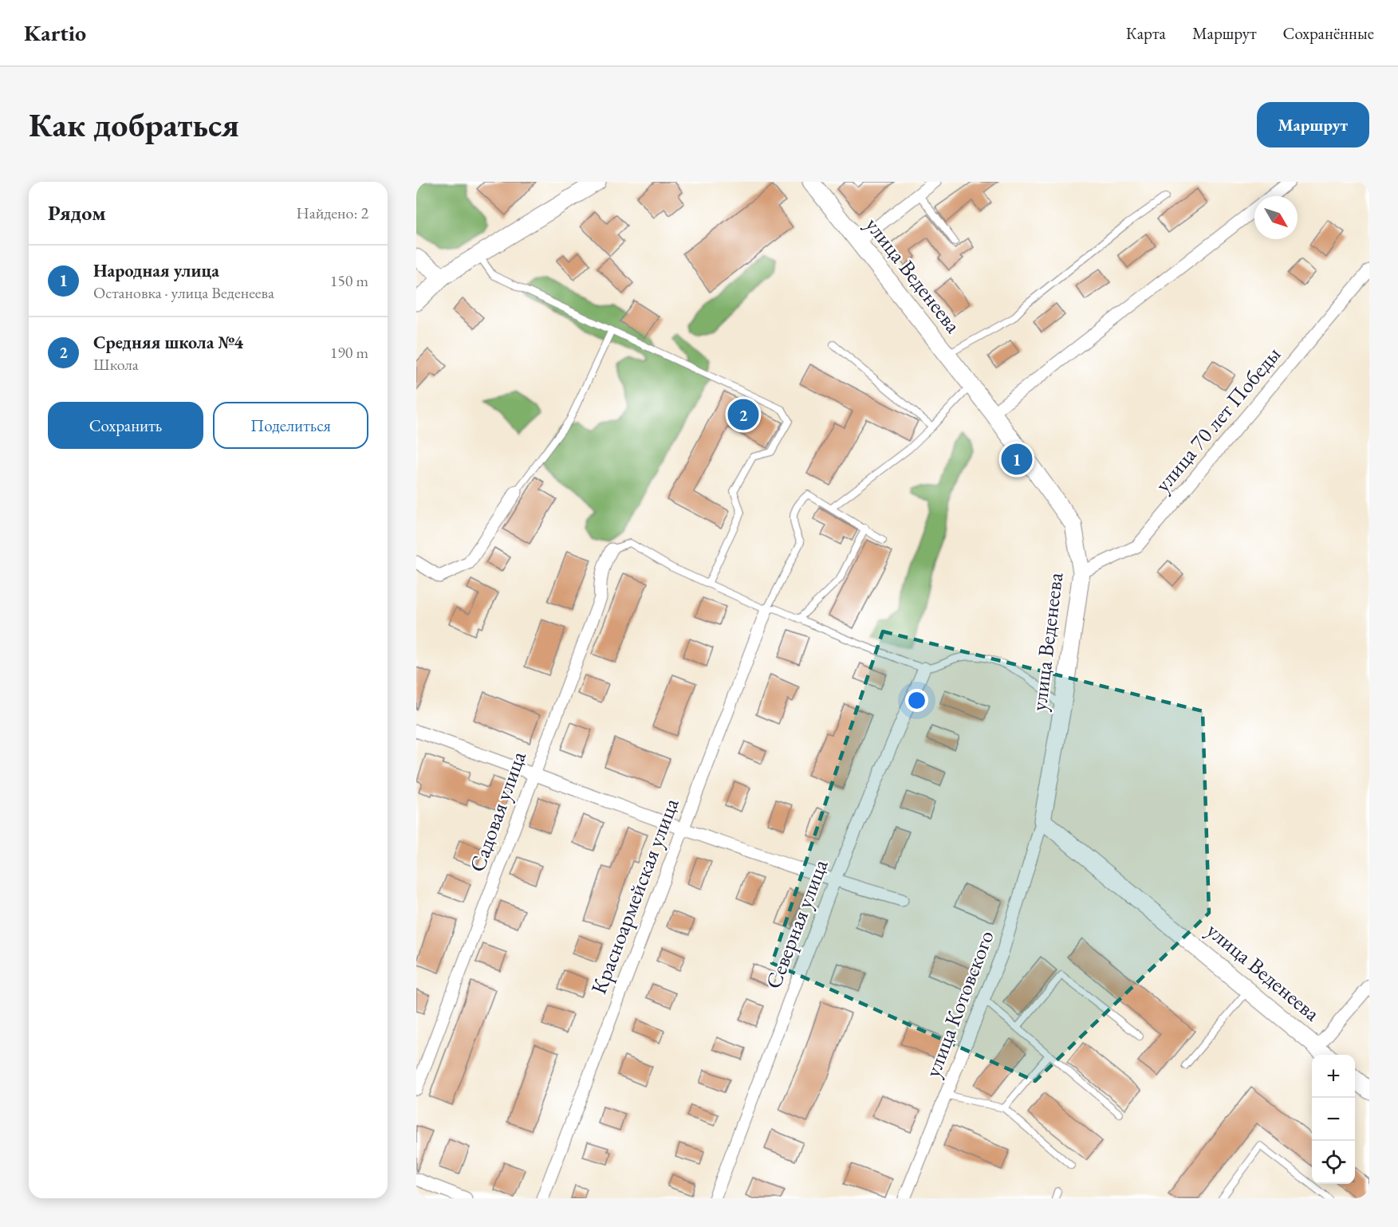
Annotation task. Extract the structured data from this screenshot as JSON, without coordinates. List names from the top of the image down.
{
  "streets": {
    "main road": ["улица Веденеева"],
    "street": [
      "улица 70 лет Победы",
      "Садовая улица",
      "Красноармейская улица",
      "Северная улица",
      "улица Котовского"
    ]
  },
  "crossings": [
    ["улица Веденеева", "улица 70 лет Победы"],
    ["улица Веденеева", "улица Котовского"]
  ],
  "north": "bottom right",
  "page": {
    "header": "Kartio",
    "nav": ["Карта", "Маршрут", "Сохранённые"],
    "buttons": [
      "Маршрут",
      ["Сохранить", "Поделиться"]
    ],
    "title": "Как добраться",
    "heading": ["Рядом", "Найдено: 2"],
    "list": [
      {
        "mark": "1",
        "name": "Народная улица",
        "note": "Остановка · улица Веденеева",
        "value": "150 m"
      },
      {
        "mark": "2",
        "name": "Средняя школа №4",
        "note": "Школа",
        "value": "190 m"
      }
    ],
    "pins": ["2", "1"],
    "map_buttons": ["+", "−"]
  }
}
